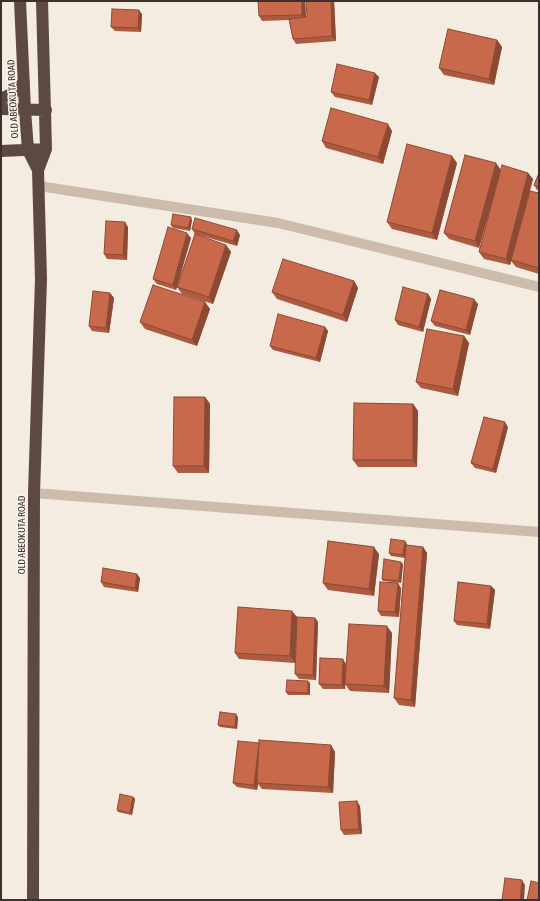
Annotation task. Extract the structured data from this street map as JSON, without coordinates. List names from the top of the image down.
{
  "streets": {
    "highway": ["OLD ABEOKUTA ROAD"]
  }
}
